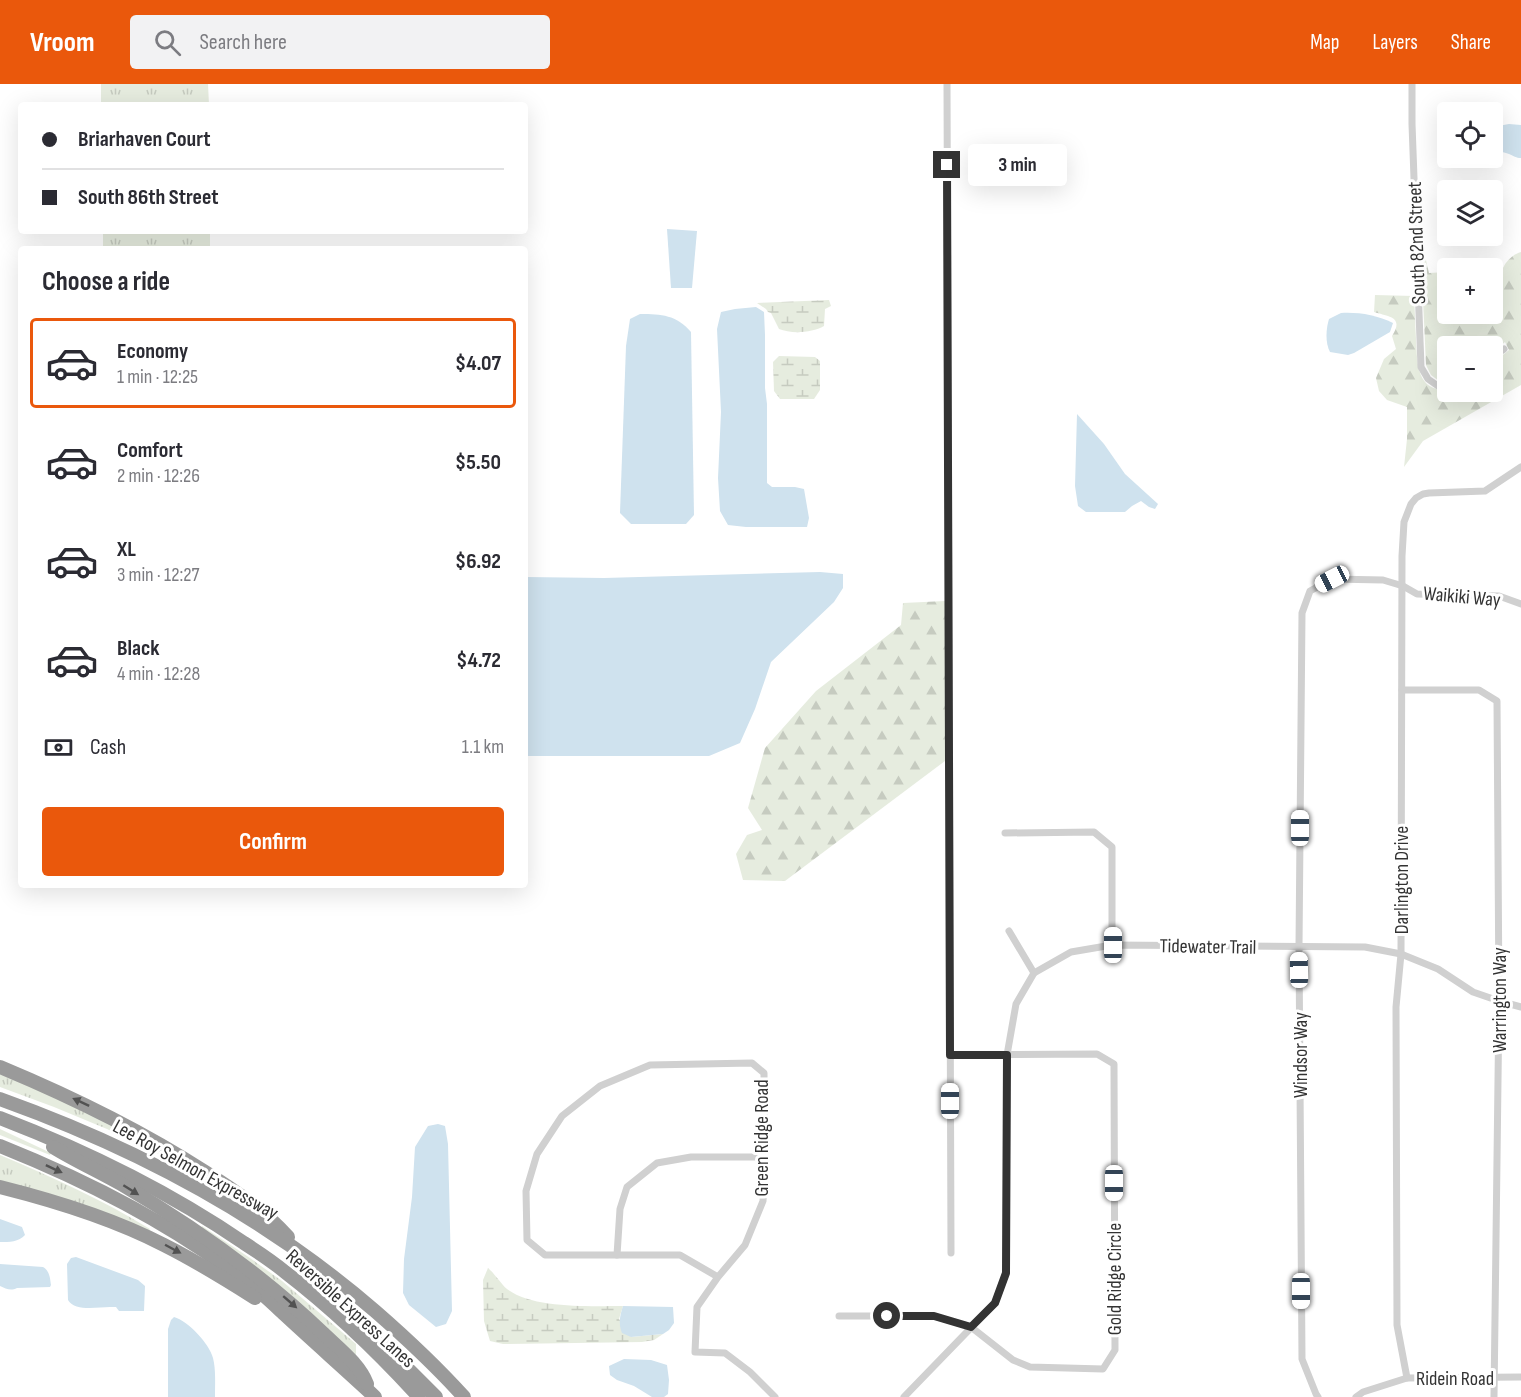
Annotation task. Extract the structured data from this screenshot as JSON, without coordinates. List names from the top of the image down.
{
  "streets": {
    "highway": ["Lee Roy Selmon Expressway", "Reversible Express Lanes"],
    "street": [
      "South 82nd Street",
      "Waikiki Way",
      "Darlington Drive",
      "Tidewater Trail",
      "Warrington Way",
      "Windsor Way",
      "Green Ridge Road",
      "Gold Ridge Circle",
      "Ridein Road"
    ]
  },
  "crossings": [
    ["Waikiki Way", "Darlington Drive"],
    ["Waikiki Way", "Windsor Way"],
    ["Darlington Drive", "Tidewater Trail"],
    ["Darlington Drive", "Warrington Way"],
    ["Darlington Drive", "Windsor Way"],
    ["Darlington Drive", "Ridein Road"],
    ["Tidewater Trail", "Warrington Way"],
    ["Tidewater Trail", "Windsor Way"],
    ["Warrington Way", "Ridein Road"]
  ],
  "page": {
    "header": "Vroom",
    "search": "Search here",
    "nav": ["Map", "Layers", "Share"],
    "map_buttons": ["+", "−"],
    "banner": ["Briarhaven Court", "South 86th Street"],
    "bubble": "3 min",
    "heading": "Choose a ride",
    "list": [
      {
        "name": "Economy",
        "note": "1 min · 12:25",
        "value": "$4.07"
      },
      {
        "name": "Comfort",
        "note": "2 min · 12:26",
        "value": "$5.50"
      },
      {
        "name": "XL",
        "note": "3 min · 12:27",
        "value": "$6.92"
      },
      {
        "name": "Black",
        "note": "4 min · 12:28",
        "value": "$4.72"
      }
    ],
    "pay": ["Cash", "1.1 km"],
    "buttons": "Confirm"
  }
}
